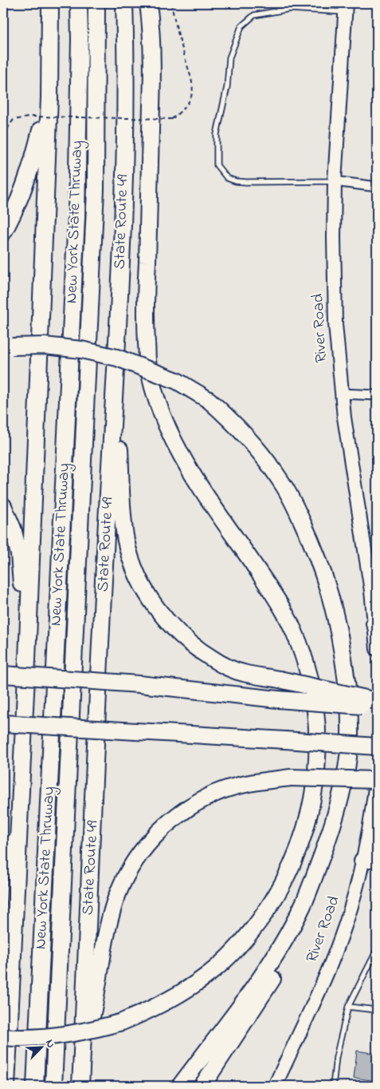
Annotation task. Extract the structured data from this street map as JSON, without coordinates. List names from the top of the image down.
{
  "streets": {
    "highway": ["New York State Thruway", "State Route 49"],
    "main road": ["River Road"]
  },
  "north": "top right"
}
